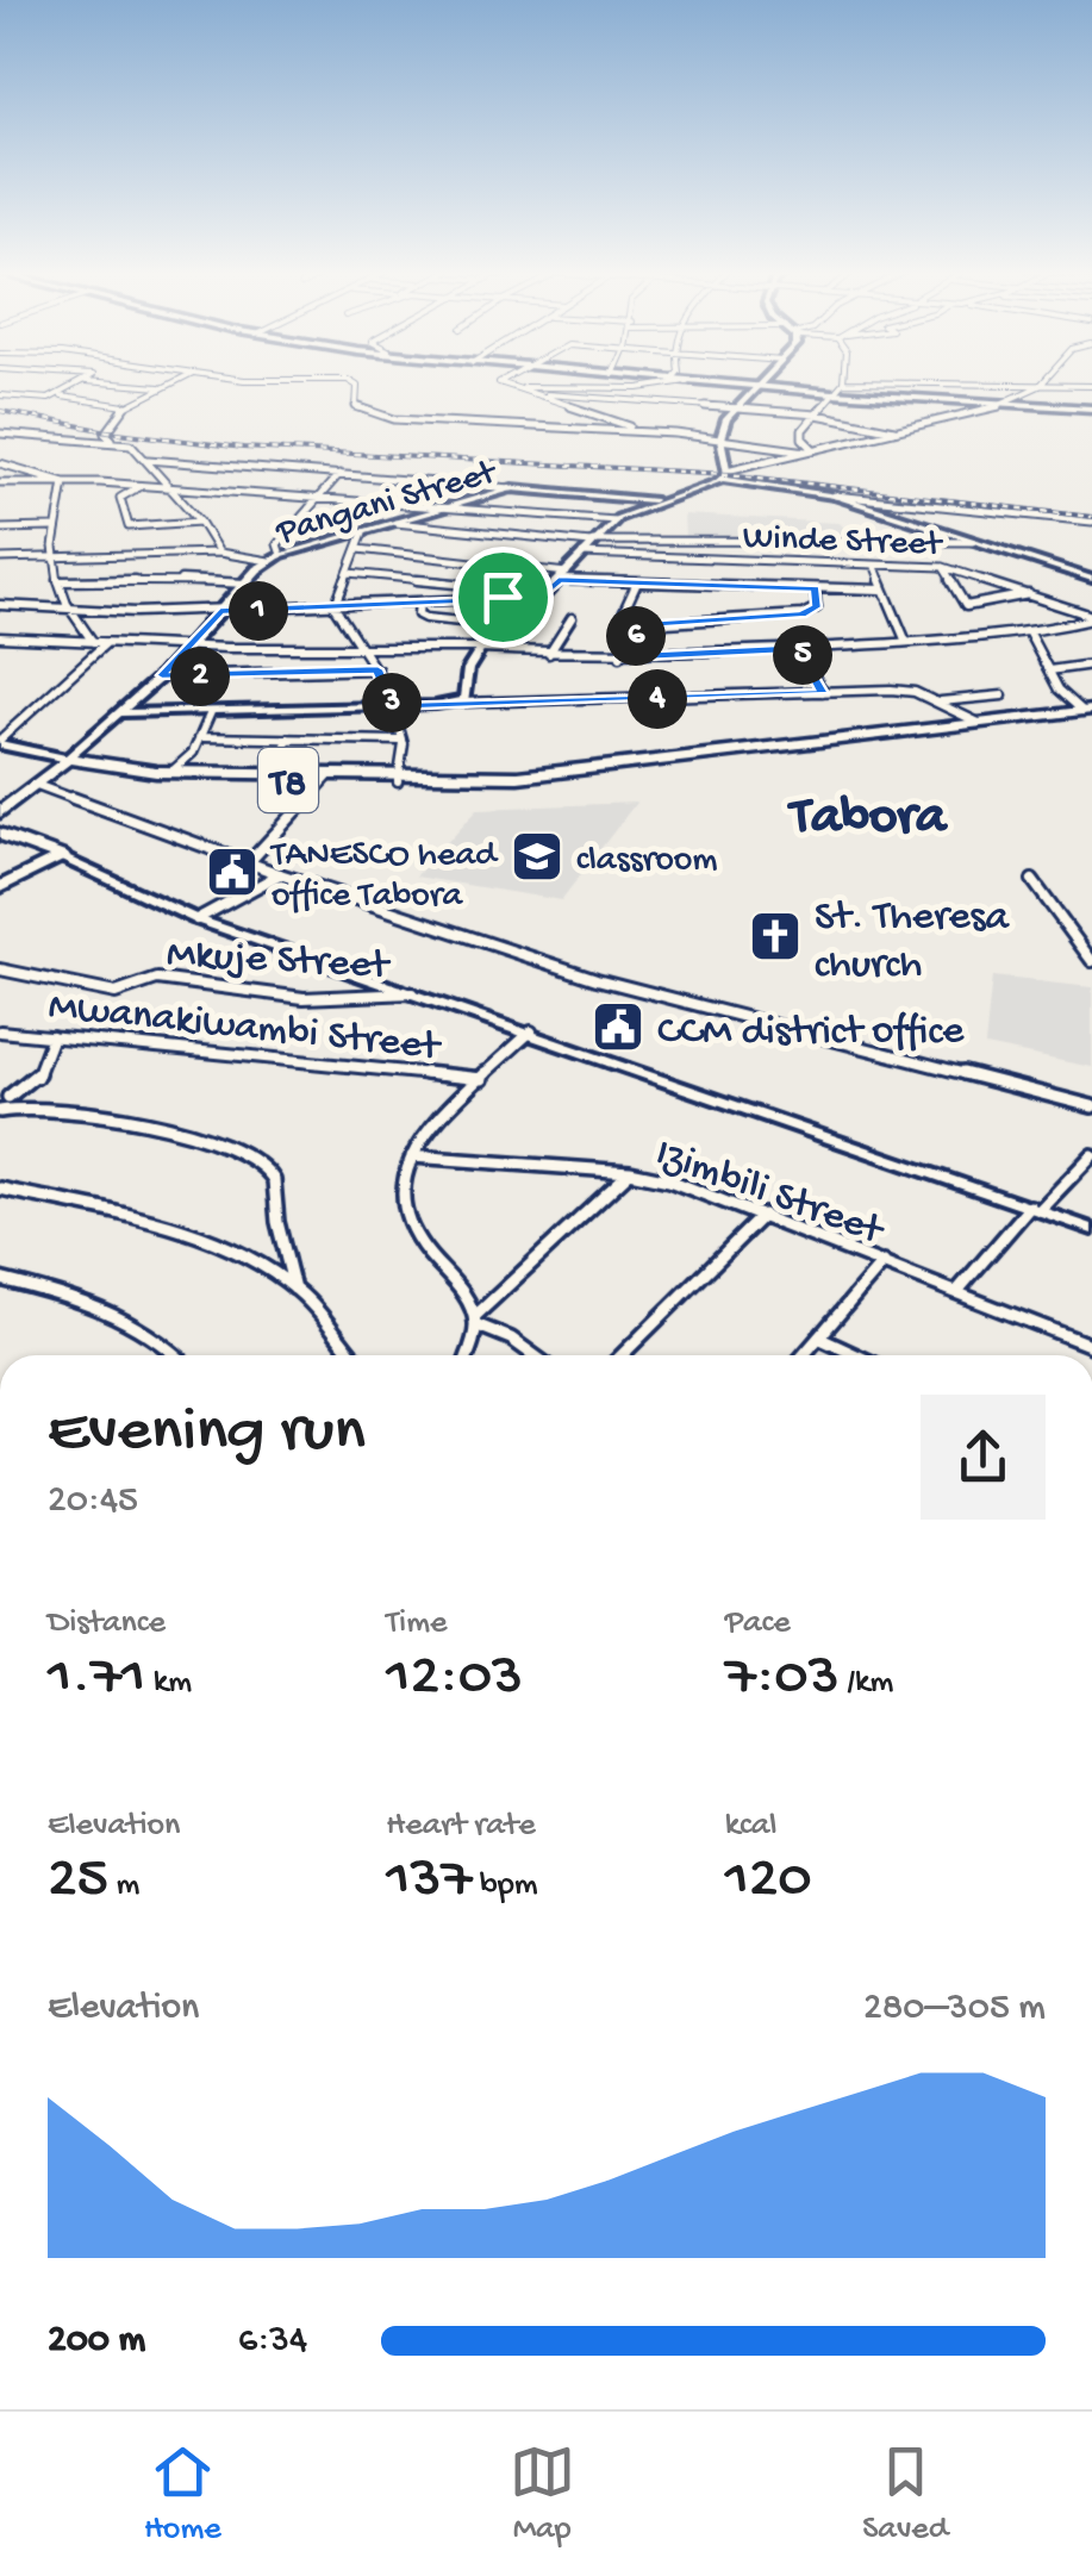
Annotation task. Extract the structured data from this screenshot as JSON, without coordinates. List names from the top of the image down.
{
  "streets": {
    "highway": ["T8"],
    "street": [
      "Pangani Street",
      "Winde Street",
      "Mkuje Street",
      "Mwanakiwambi Street",
      "Izimbili Street"
    ]
  },
  "crossings": [
    ["Pangani Street", "T8"]
  ],
  "districts": ["Tabora"],
  "places": {
    "school or university": ["classroom"],
    "public building": ["TANESCO head office Tabora", "CCM district office"],
    "church": ["St. Theresa church"]
  },
  "page": {
    "pins": [
      "1",
      "6",
      "5",
      "2",
      "4",
      "3"
    ],
    "heading": ["Evening run", "20:45"],
    "stats": [
      ["Distance", "1.71 km"],
      ["Time", "12:03"],
      ["Pace", "7:03 /km"],
      ["Elevation", "25 m"],
      ["Heart rate", "137 bpm"],
      ["kcal", "120"]
    ],
    "chart": ["Elevation", "280–305 m"],
    "list": [
      {
        "name": "200 m",
        "note": "6:34"
      }
    ],
    "tabs": ["Home", "Map", "Saved"]
  }
}
